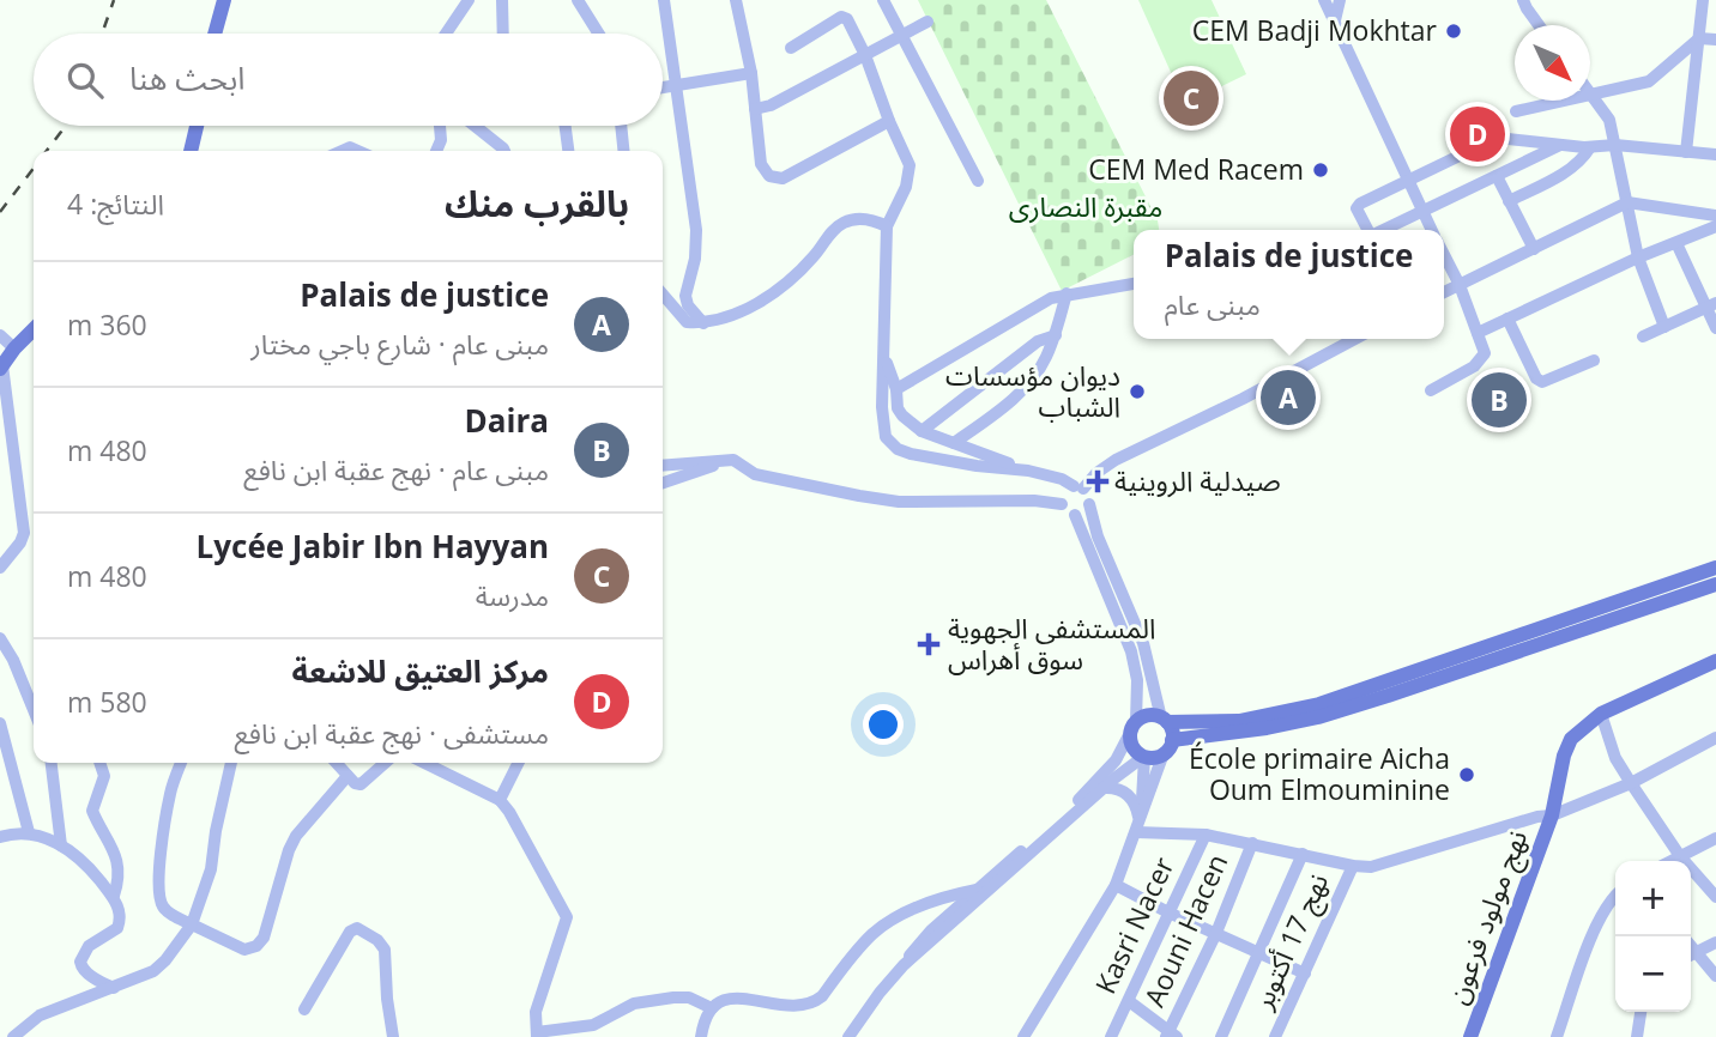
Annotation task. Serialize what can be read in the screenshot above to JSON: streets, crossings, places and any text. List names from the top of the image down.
{
  "streets": {
    "main road": ["نهج مولود فرعون"],
    "street": ["Kasri Nacer", "Aouni Hacen", "نهج 17 أكتوبر"]
  },
  "parks": ["مقبرة النصارى"],
  "places": {
    "other": [
      "CEM Badji Mokhtar",
      "CEM Med Racem",
      "ديوان مؤسسات الشباب",
      "École primaire Aicha Oum Elmouminine"
    ],
    "health": ["صيدلية الروينية", "المستشفى الجهوية سوق أهراس"]
  },
  "north": "bottom right",
  "page": {
    "search": "ابحث هنا",
    "pins": [
      "C",
      "D",
      "A",
      "B"
    ],
    "heading": ["بالقرب منك", "النتائج: 4"],
    "popup": ["Palais de justice", "مبنى عام"],
    "list": [
      {
        "mark": "A",
        "name": "Palais de justice",
        "note": "مبنى عام · شارع باجي مختار",
        "value": "360 m"
      },
      {
        "mark": "B",
        "name": "Daira",
        "note": "مبنى عام · نهج عقبة ابن نافع",
        "value": "480 m"
      },
      {
        "mark": "C",
        "name": "Lycée Jabir Ibn Hayyan",
        "note": "مدرسة",
        "value": "480 m"
      },
      {
        "mark": "D",
        "name": "مركز العتيق للاشعة",
        "note": "مستشفى · نهج عقبة ابن نافع",
        "value": "580 m"
      }
    ],
    "map_buttons": ["+", "−"]
  }
}
